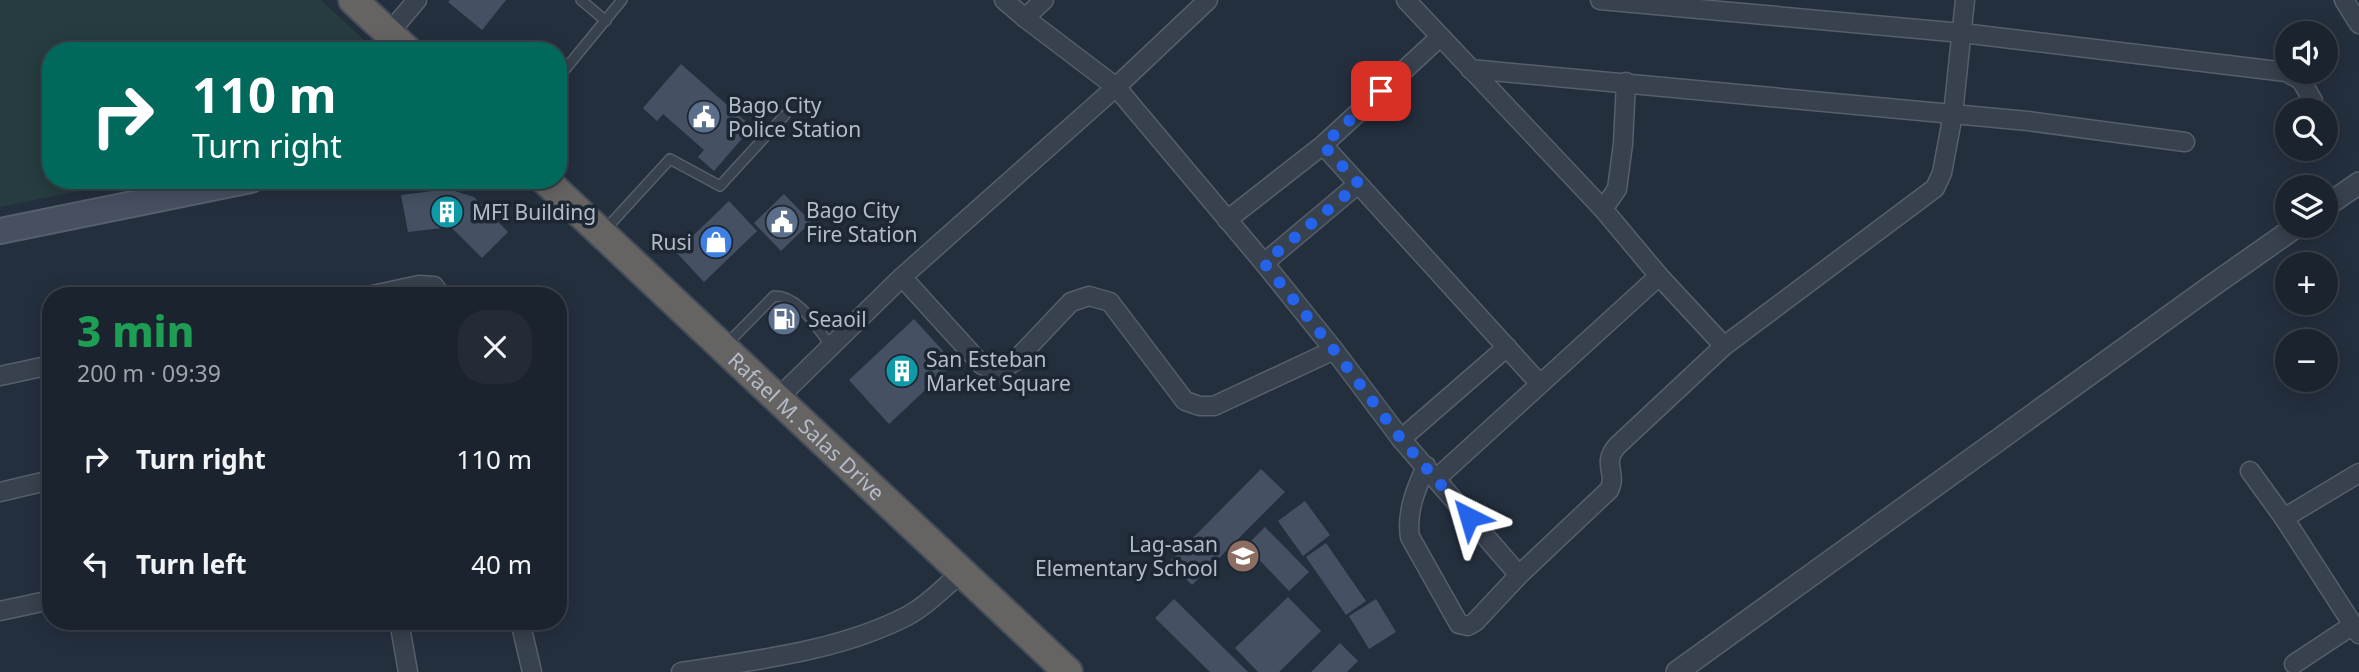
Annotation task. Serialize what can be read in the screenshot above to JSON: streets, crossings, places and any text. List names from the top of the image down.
{
  "streets": {
    "highway": ["Rafael M. Salas Drive"]
  },
  "places": {
    "public building": ["Bago City Police Station", "Bago City Fire Station"],
    "building": ["MFI Building", "San Esteban Market Square"],
    "shop": ["Rusi"],
    "fuel station": ["Seaoil"],
    "school or university": ["Lag-asan Elementary School"]
  },
  "page": {
    "map_buttons": ["+", "−"],
    "turn": ["110 m", "Turn right"],
    "heading": ["3 min", "200 m · 09:39"],
    "list": [
      {
        "name": "Turn right",
        "value": "110 m"
      },
      {
        "name": "Turn left",
        "value": "40 m"
      }
    ]
  }
}
